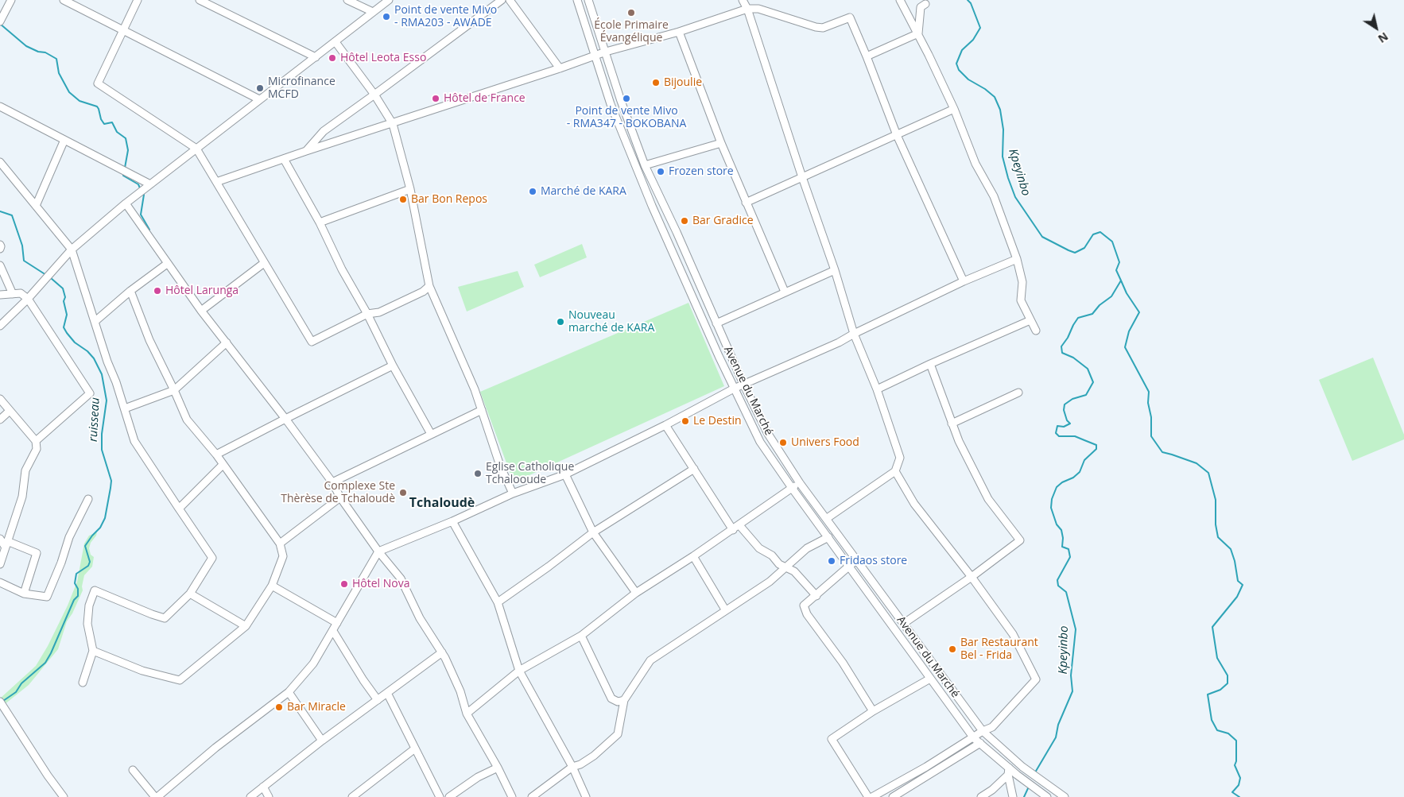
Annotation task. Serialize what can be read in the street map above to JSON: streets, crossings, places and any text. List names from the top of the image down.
{
  "streets": {
    "street": ["Avenue du Marché"]
  },
  "districts": ["Tchaloudè"],
  "water": ["Kpeyinbo", "ruisseau"],
  "places": [
    "École Primaire Évangélique",
    "Point de vente Mivo - RMA203 - AWADE",
    "Hôtel Leota Esso",
    "Bijoulie",
    "Microfinance MCFD",
    "Hôtel de France",
    "Point de vente Mivo - RMA347 - BOKOBANA",
    "Frozen store",
    "Marché de KARA",
    "Bar Bon Repos",
    "Bar Gradice",
    "Hôtel Larunga",
    "Nouveau marché de KARA",
    "Le Destin",
    "Univers Food",
    "Eglise Catholique Tchalooude",
    "Complexe Ste Thèrèse de Tchaloudè",
    "Fridaos store",
    "Hôtel Nova",
    "Bar Restaurant Bel - Frida",
    "Bar Miracle"
  ],
  "north": "bottom right"
}
